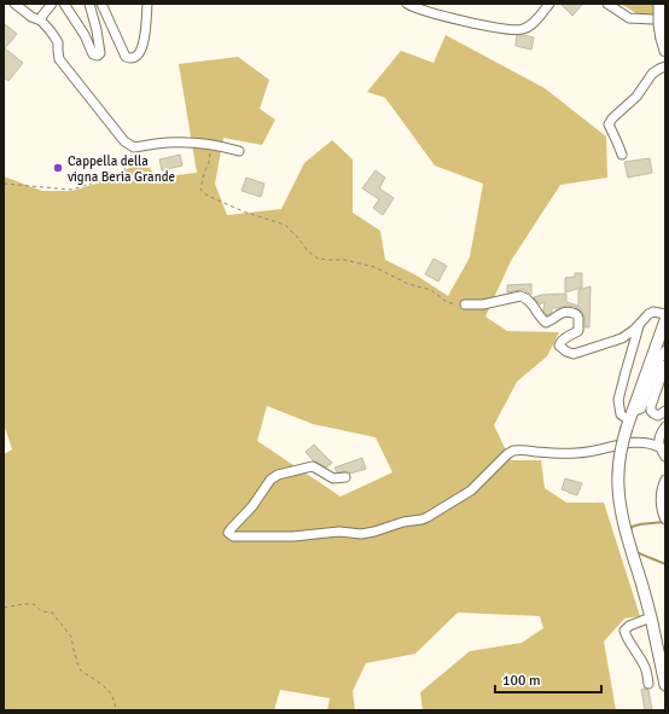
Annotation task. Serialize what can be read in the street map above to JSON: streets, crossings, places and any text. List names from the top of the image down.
{
  "places": ["Cappella della vigna Beria Grande"],
  "scale_bar": "100 m"
}
